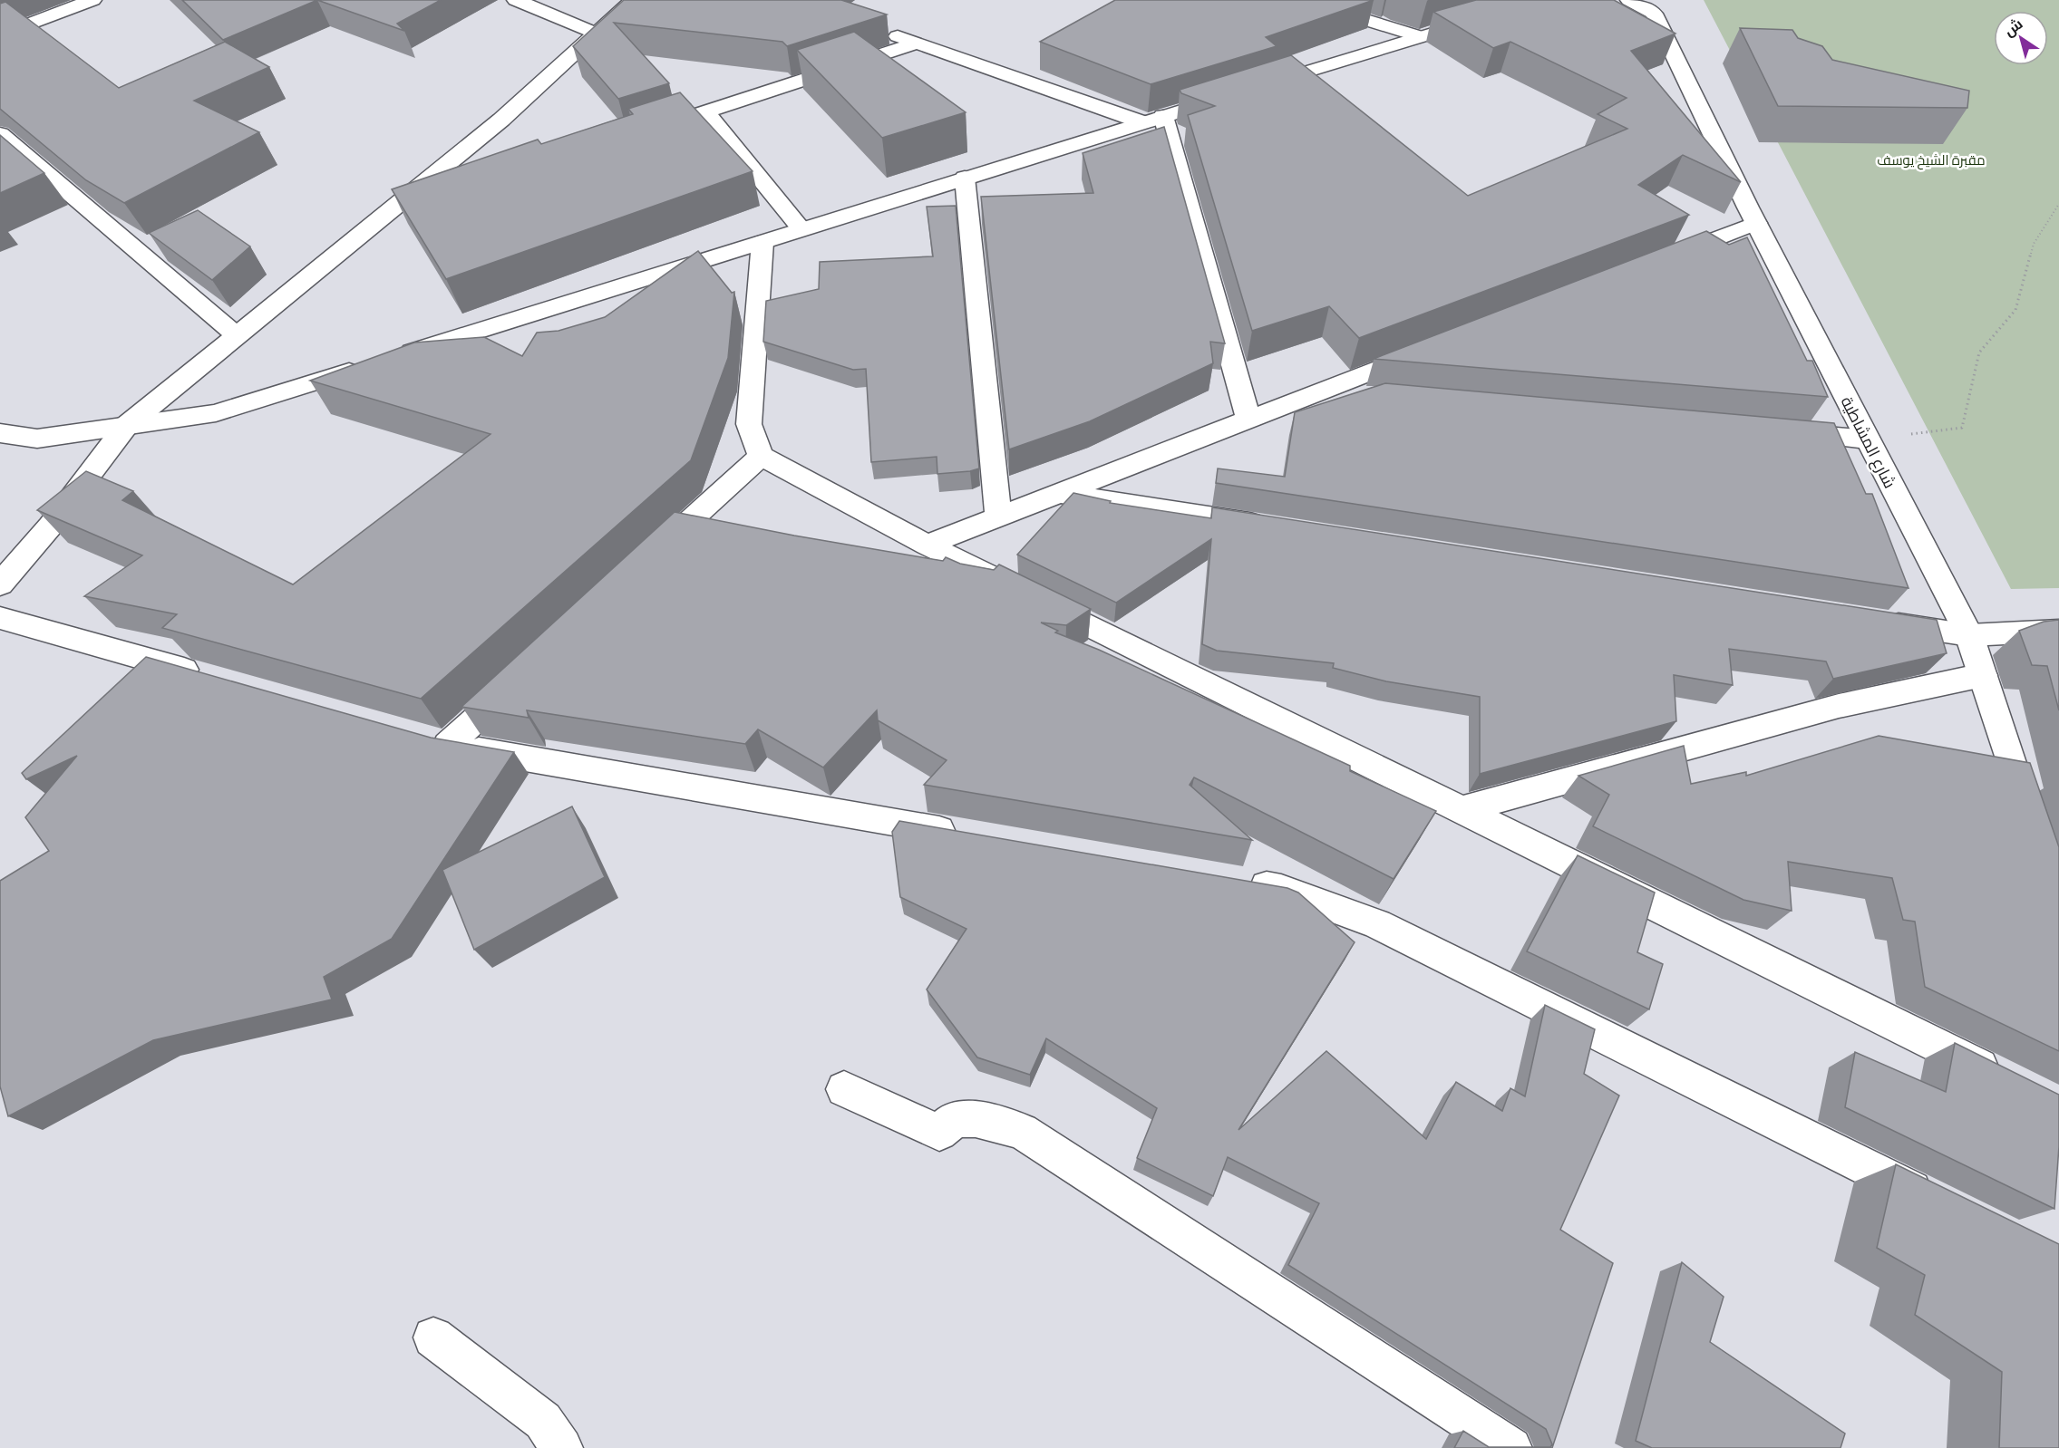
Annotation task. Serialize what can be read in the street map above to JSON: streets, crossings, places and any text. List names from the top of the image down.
{
  "streets": {
    "street": ["شارع المشاطية"]
  },
  "parks": ["مقبرة الشيخ يوسف"],
  "north": "top left"
}
